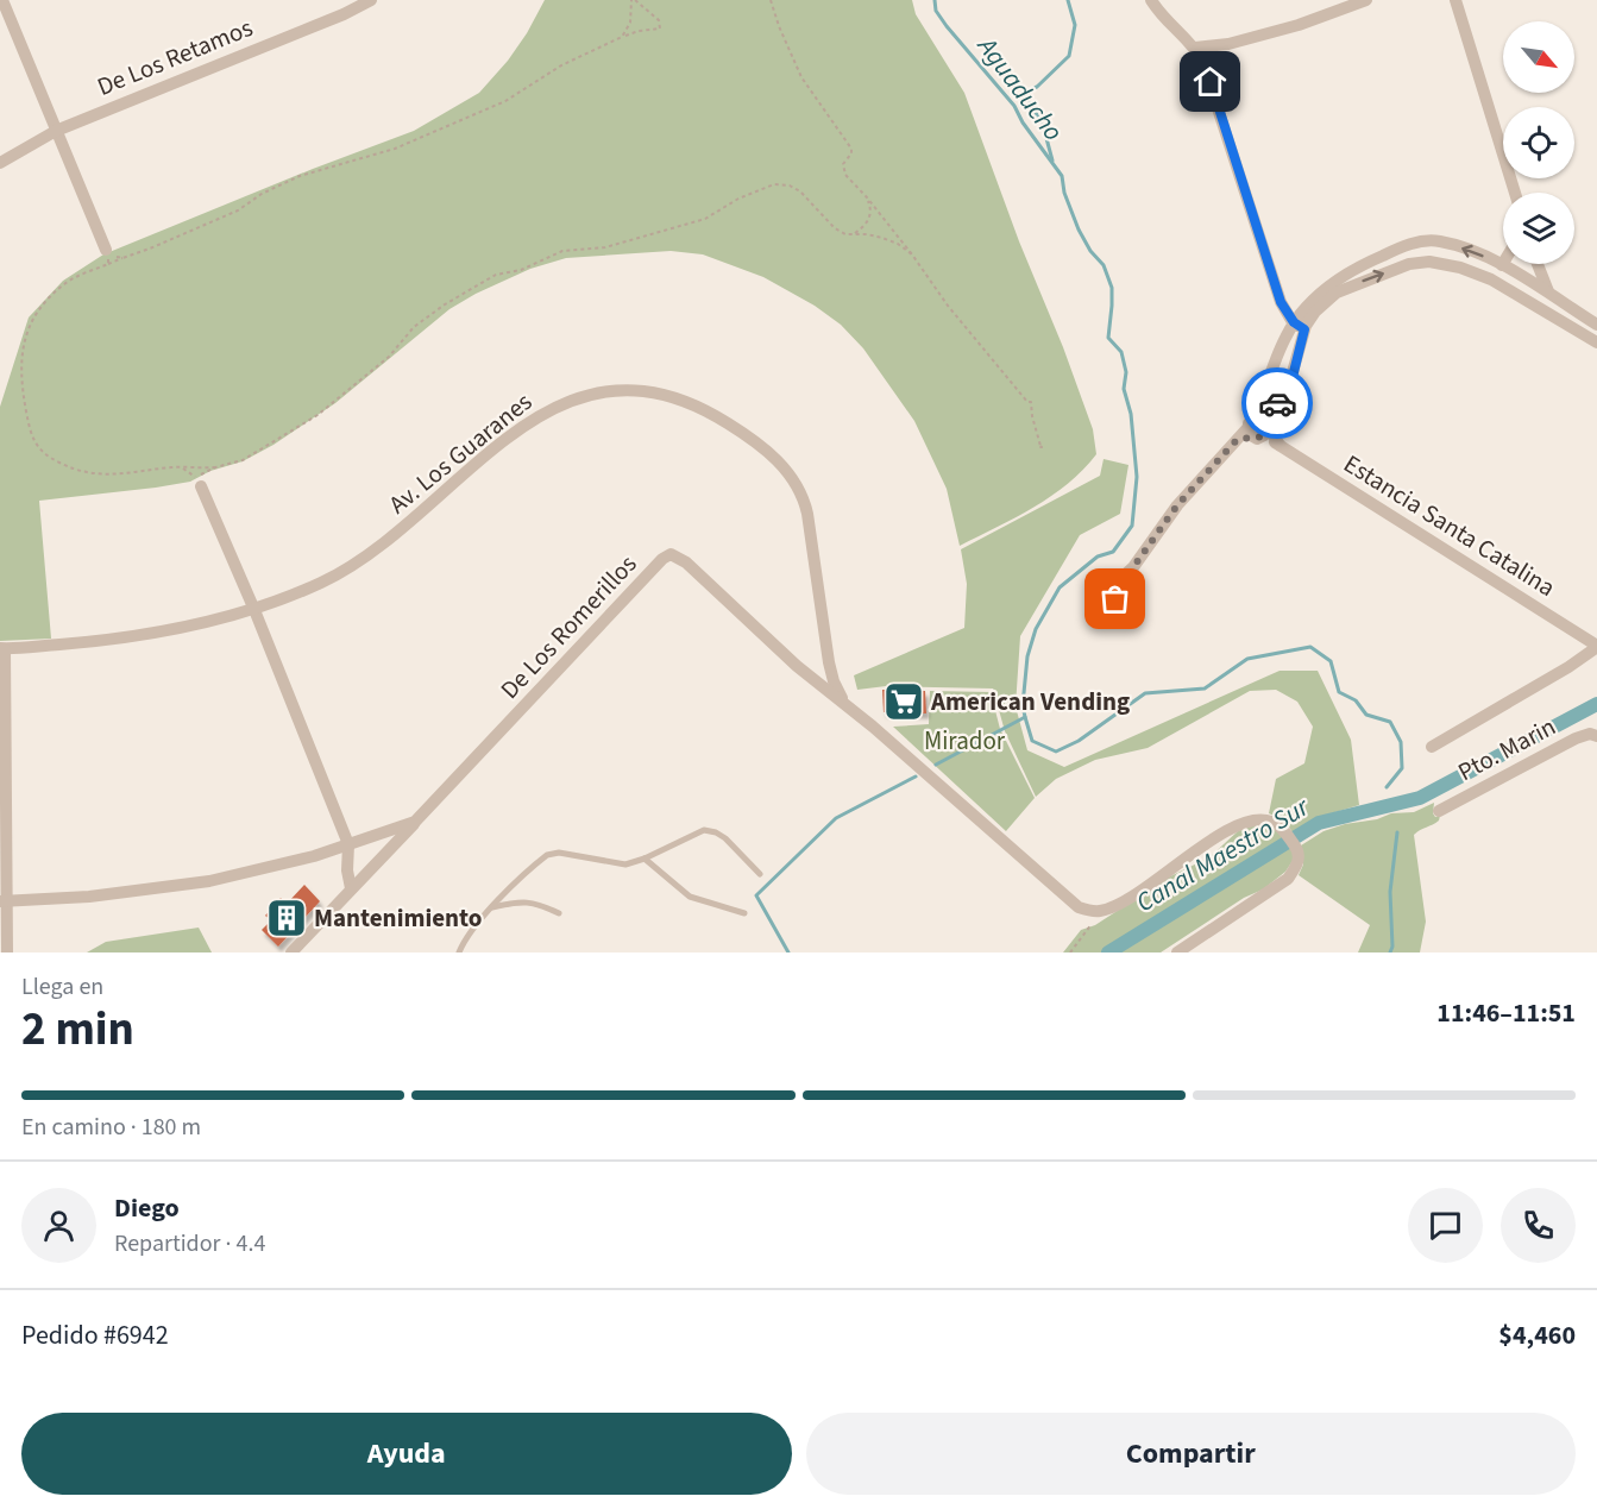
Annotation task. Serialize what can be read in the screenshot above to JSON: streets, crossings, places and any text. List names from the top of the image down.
{
  "streets": {
    "street": [
      "De Los Retamos",
      "Av. Los Guaranes",
      "Estancia Santa Catalina",
      "De Los Romerillos",
      "Pto. Marin"
    ]
  },
  "crossings": [
    ["Av. Los Guaranes", "De Los Romerillos"]
  ],
  "water": ["Aguaducho", "Canal Maestro Sur"],
  "parks": ["Mirador"],
  "places": {
    "supermarket": ["American Vending"],
    "building": ["Mantenimiento"]
  },
  "north": "bottom right",
  "page": {
    "heading": ["2 min", "Llega en", "11:46–11:51"],
    "panel": [
      "Diego",
      "Repartidor · 4.4",
      "Pedido #6942",
      "$4,460"
    ],
    "bar": "En camino · 180 m",
    "buttons": ["Ayuda", "Compartir"]
  }
}
